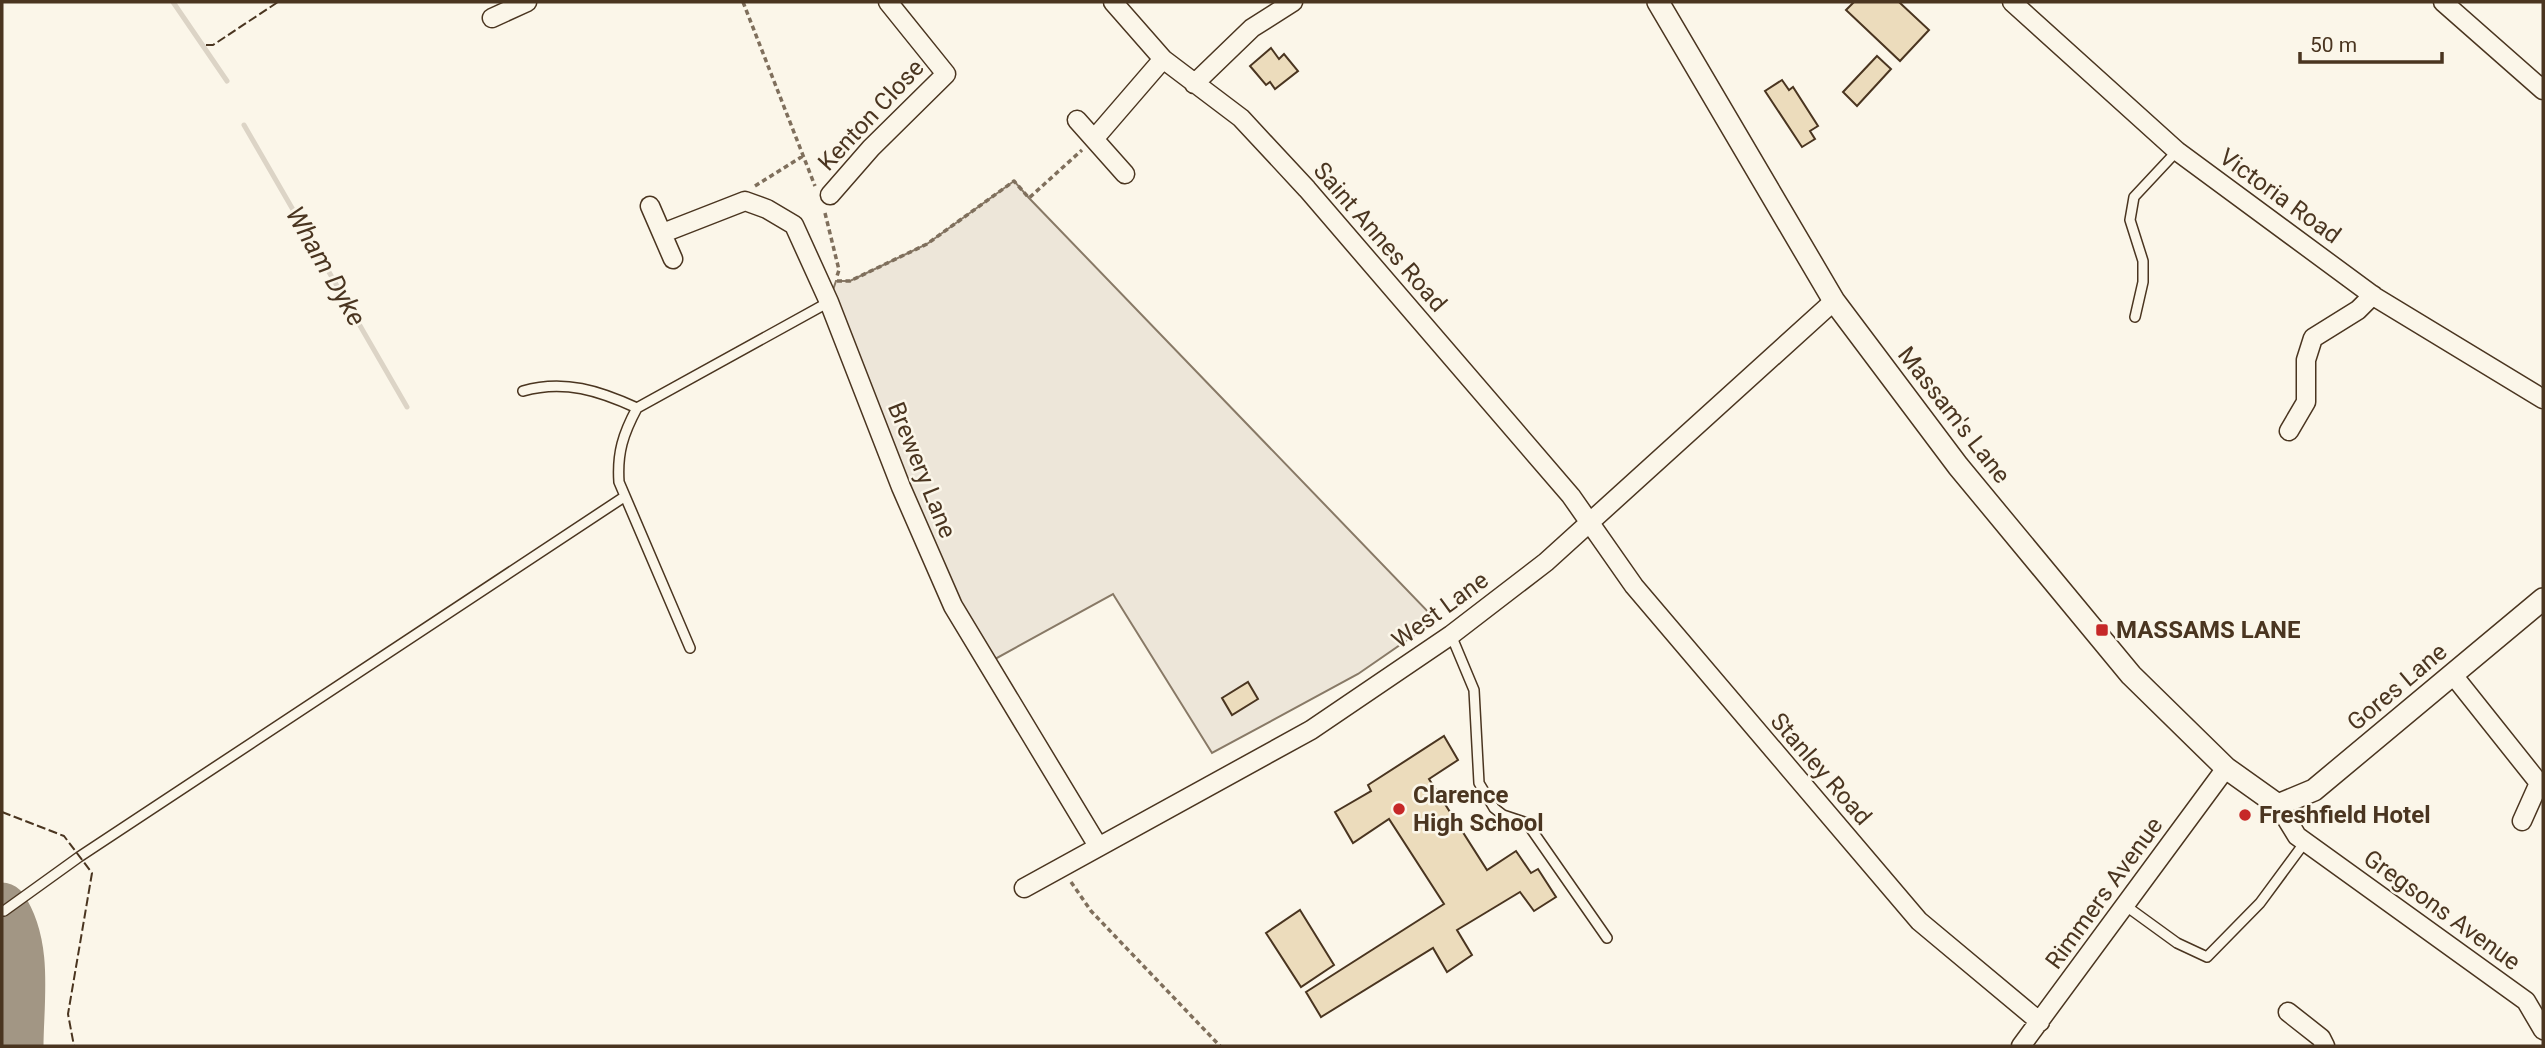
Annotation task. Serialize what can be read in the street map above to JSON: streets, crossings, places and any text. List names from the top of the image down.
{
  "streets": {
    "street": [
      "Kenton Close",
      "Victoria Road",
      "Saint Annes Road",
      "Massam's Lane",
      "Brewery Lane",
      "West Lane",
      "Gores Lane",
      "Stanley Road",
      "Rimmers Avenue",
      "Gregsons Avenue"
    ]
  },
  "crossings": [
    ["Saint Annes Road", "West Lane"],
    ["Saint Annes Road", "Stanley Road"],
    ["Massam's Lane", "West Lane"],
    ["Massam's Lane", "Gores Lane"],
    ["Massam's Lane", "Rimmers Avenue"],
    ["Massam's Lane", "Gregsons Avenue"],
    ["Brewery Lane", "West Lane"],
    ["West Lane", "Stanley Road"],
    ["Gores Lane", "Gregsons Avenue"],
    ["Stanley Road", "Rimmers Avenue"]
  ],
  "water": ["Wham Dyke"],
  "places": {
    "transit": ["MASSAMS LANE"],
    "other": ["Clarence High School", "Freshfield Hotel"]
  },
  "scale_bar": "50 m"
}
